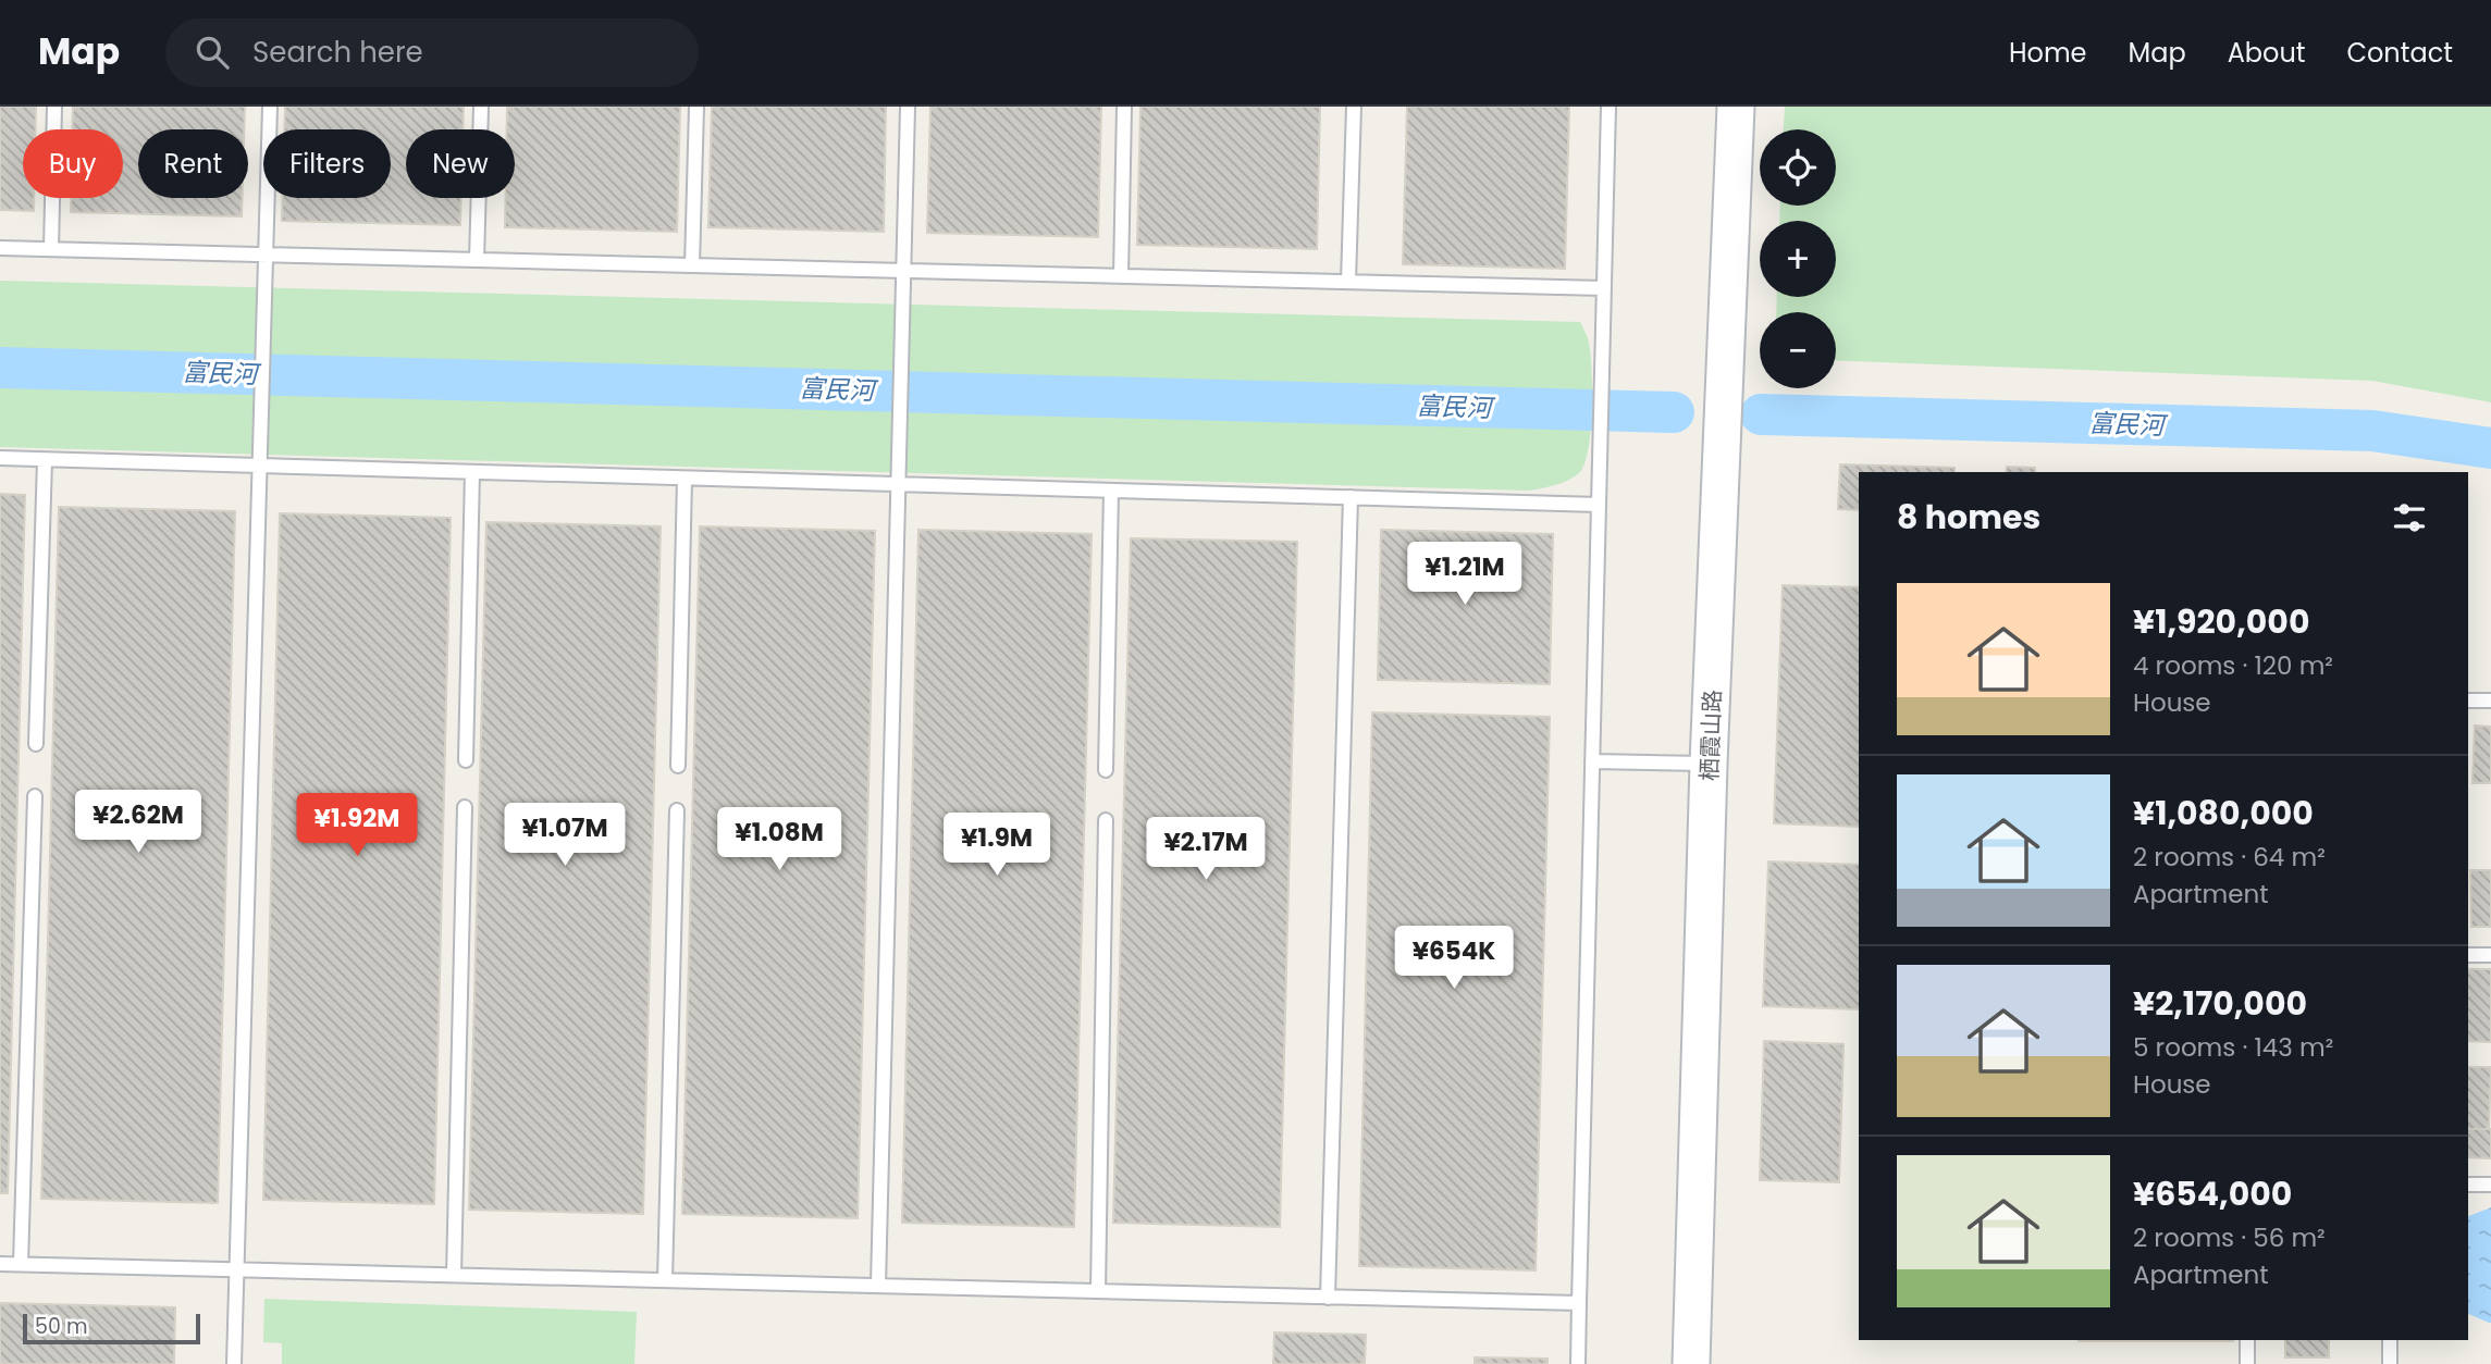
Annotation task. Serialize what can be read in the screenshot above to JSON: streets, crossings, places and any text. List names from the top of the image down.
{
  "streets": {
    "street": ["栖霞山路"]
  },
  "water": ["富民河"],
  "scale_bar": "50 m",
  "page": {
    "header": "Map",
    "search": "Search here",
    "nav": [
      "Home",
      "Map",
      "About",
      "Contact"
    ],
    "map_buttons": ["+", "−"],
    "chip": [
      "Buy",
      "Rent",
      "Filters",
      "New"
    ],
    "heading": "8 homes",
    "price": [
      "¥1.21M",
      "¥2.62M",
      "¥1.92M",
      "¥1.07M",
      "¥1.08M",
      "¥1.9M",
      "¥2.17M",
      "¥654K"
    ],
    "list": [
      {
        "name": "¥1,920,000",
        "note": "4 rooms · 120 m² · House"
      },
      {
        "name": "¥1,080,000",
        "note": "2 rooms · 64 m² · Apartment"
      },
      {
        "name": "¥2,170,000",
        "note": "5 rooms · 143 m² · House"
      },
      {
        "name": "¥654,000",
        "note": "2 rooms · 56 m² · Apartment"
      }
    ],
    "scale": "50 m"
  }
}
